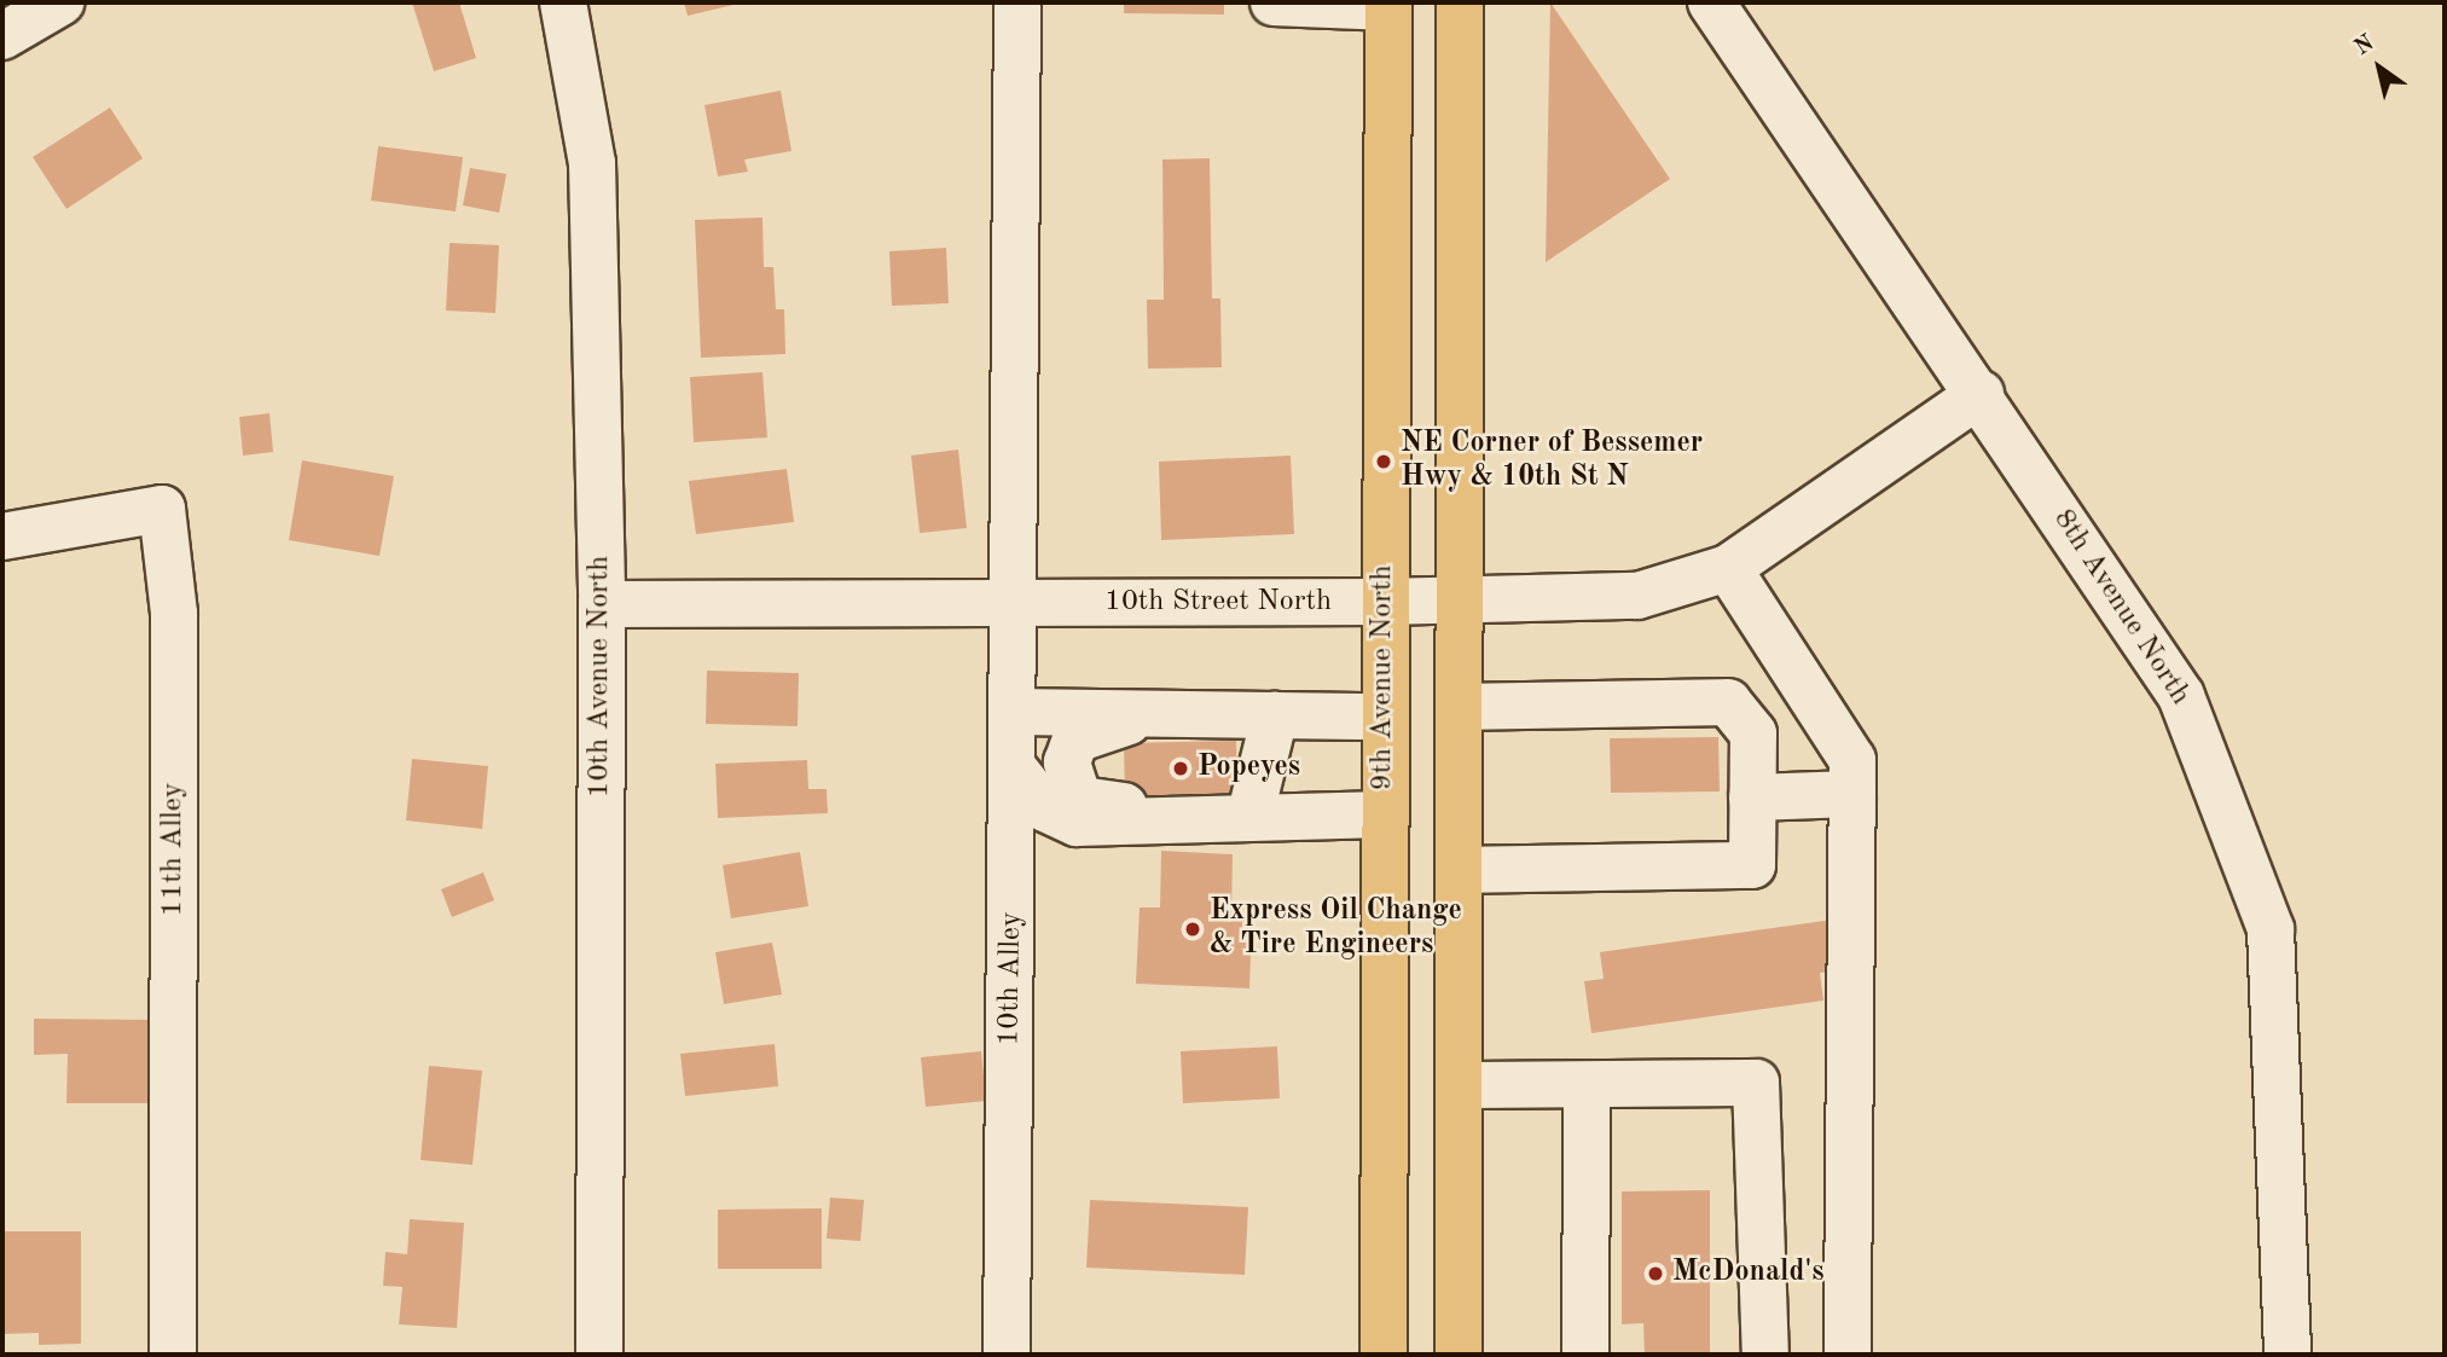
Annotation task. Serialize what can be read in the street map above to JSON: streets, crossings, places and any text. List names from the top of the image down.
{
  "streets": {
    "main road": ["9th Avenue North"],
    "street": [
      "10th Street North",
      "8th Avenue North",
      "10th Avenue North",
      "11th Alley",
      "10th Alley"
    ]
  },
  "crossings": [
    ["10th Street North", "8th Avenue North"],
    ["10th Street North", "10th Avenue North"],
    ["10th Street North", "9th Avenue North"],
    ["10th Street North", "10th Alley"]
  ],
  "places": [
    "NE Corner of Bessemer Hwy & 10th St N",
    "Popeyes",
    "Express Oil Change & Tire Engineers",
    "McDonald's"
  ],
  "north": "top left"
}
